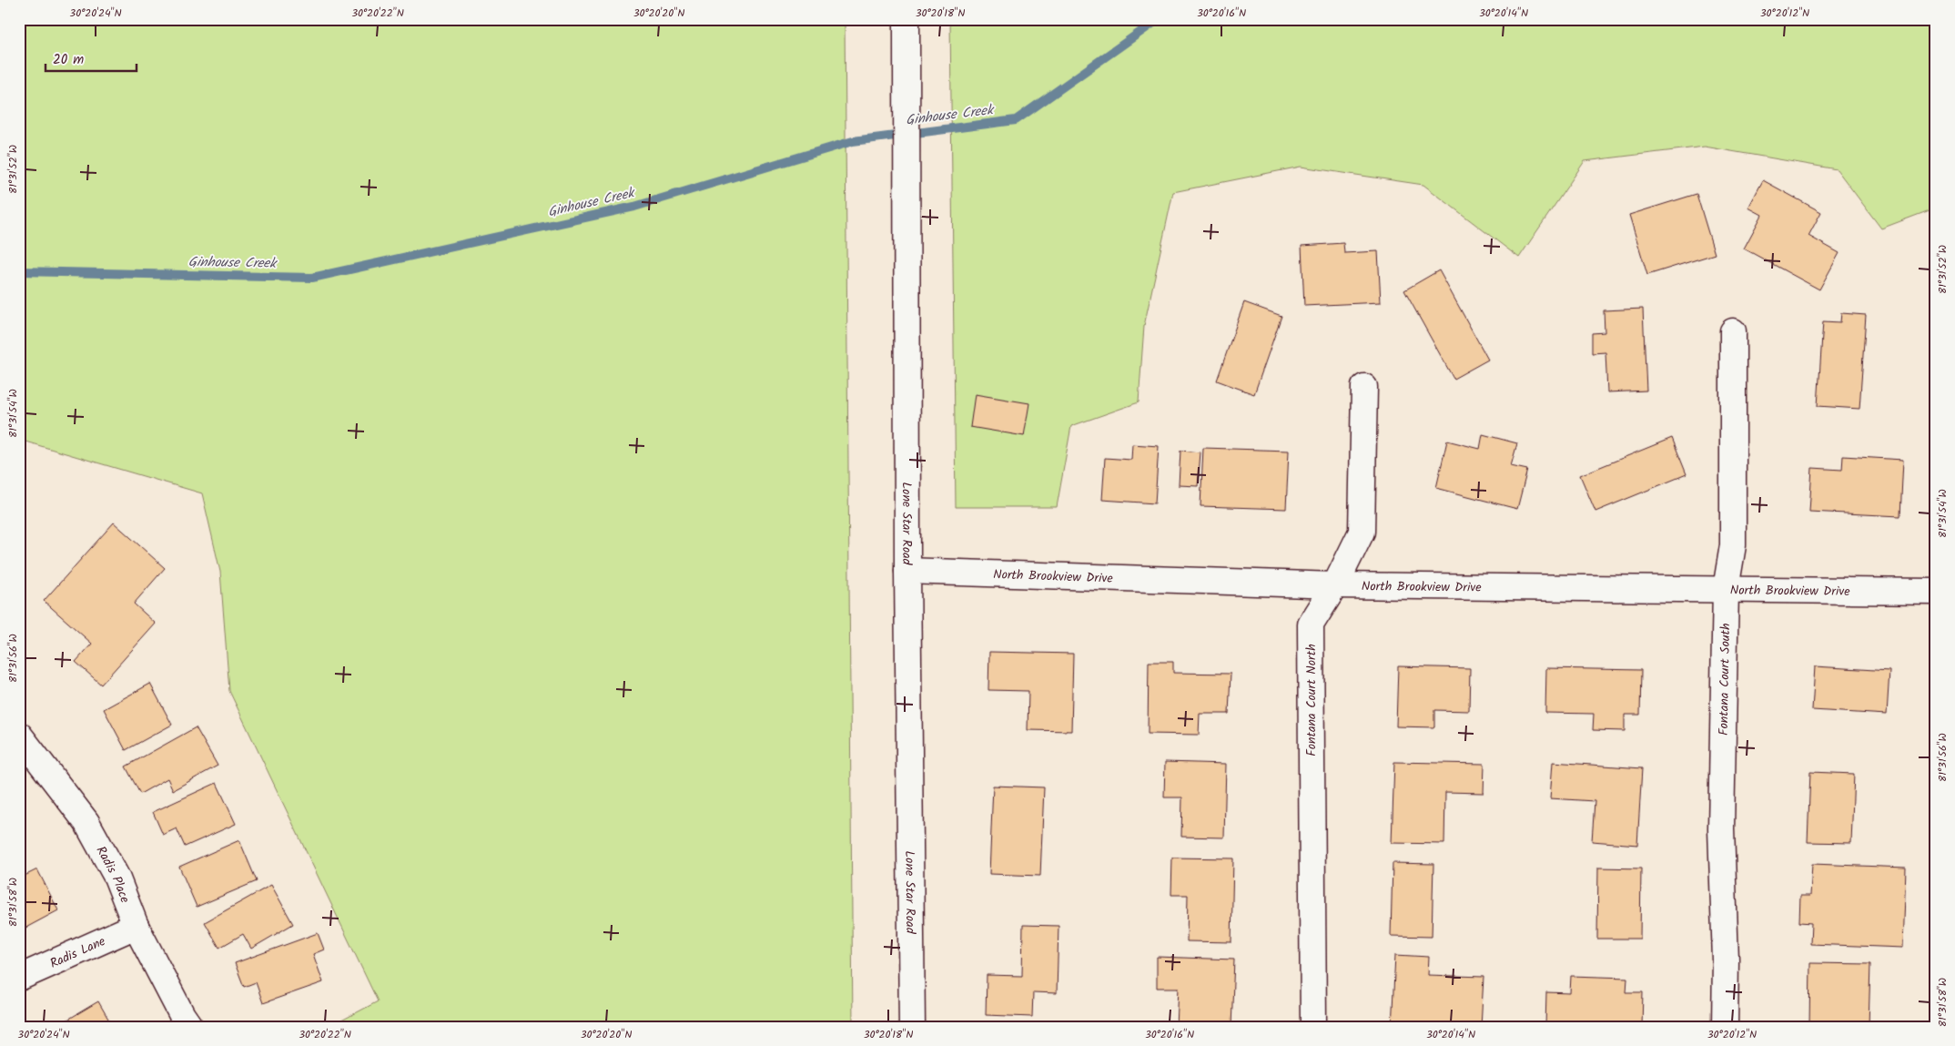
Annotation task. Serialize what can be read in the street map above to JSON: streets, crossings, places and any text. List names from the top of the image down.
{
  "streets": {
    "street": [
      "Lone Star Road",
      "North Brookview Drive",
      "Fontana Court South",
      "Fontana Court North",
      "Radis Place",
      "Radis Lane"
    ]
  },
  "crossings": [
    ["Lone Star Road", "North Brookview Drive"],
    ["North Brookview Drive", "Fontana Court South"],
    ["North Brookview Drive", "Fontana Court North"],
    ["Radis Place", "Radis Lane"]
  ],
  "water": ["Ginhouse Creek"],
  "scale_bar": "20 m",
  "coordinates": [
    "30°20'24\"N",
    "30°20'22\"N",
    "30°20'20\"N",
    "30°20'18\"N",
    "30°20'16\"N",
    "30°20'14\"N",
    "30°20'12\"N",
    "81°31'52\"W",
    "81°31'54\"W",
    "81°31'56\"W",
    "81°31'58\"W"
  ]
}
